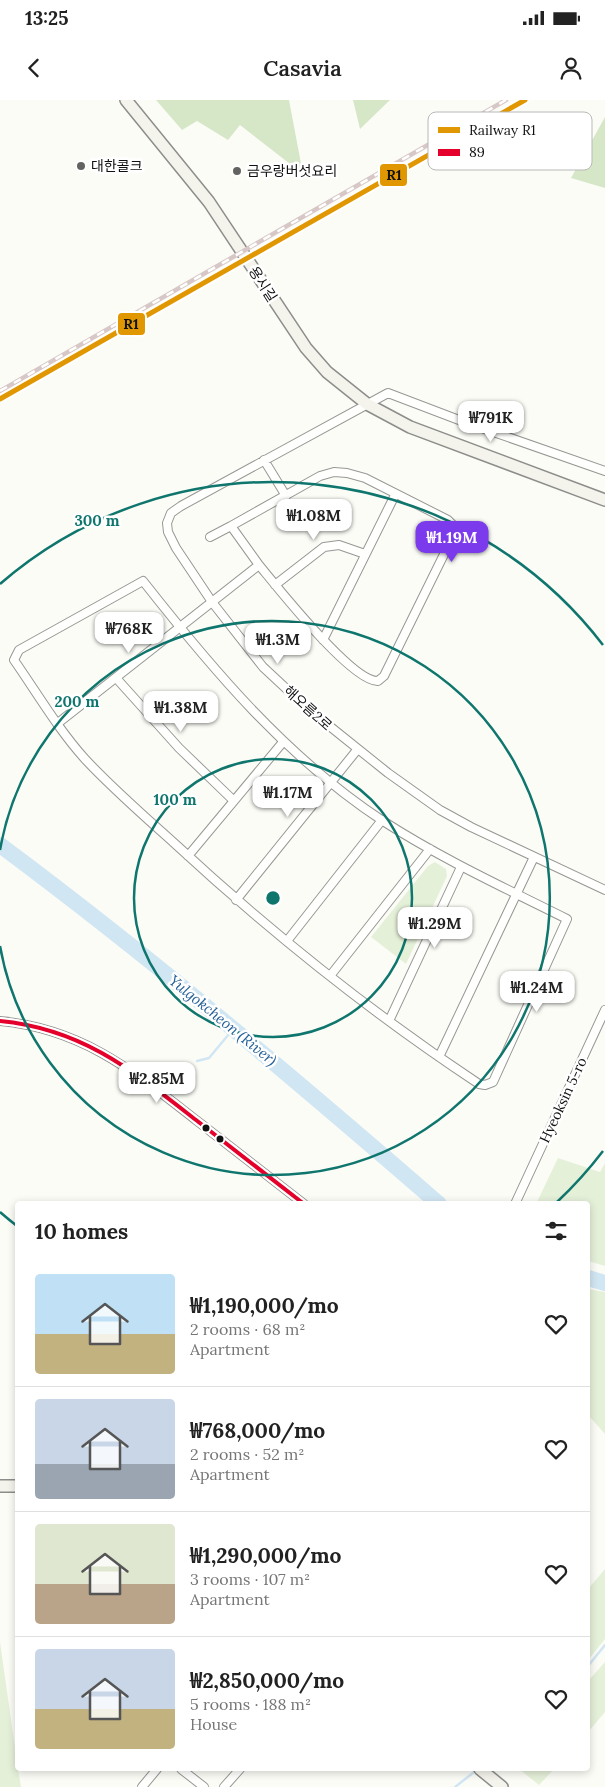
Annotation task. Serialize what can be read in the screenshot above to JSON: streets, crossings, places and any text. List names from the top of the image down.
{
  "streets": {
    "street": ["용시길", "해오름2로", "Hyeoksin 5-ro"]
  },
  "crossings": [
    ["용시길", "해오름2로"]
  ],
  "water": ["Yulgokcheon (River)"],
  "places": ["대한콜크", "금우랑버섯요리"],
  "lines": ["rail line R1", "transit line 89"],
  "legend": ["Railway R1", "89"],
  "page": {
    "status": "13:25",
    "header": "Casavia",
    "price": [
      "₩791K",
      "₩1.08M",
      "₩1.19M",
      "₩768K",
      "₩1.3M",
      "₩1.38M",
      "₩1.17M",
      "₩1.29M",
      "₩1.24M",
      "₩2.85M"
    ],
    "heading": "10 homes",
    "list": [
      {
        "name": "₩1,190,000/mo",
        "note": "2 rooms · 68 m² · Apartment"
      },
      {
        "name": "₩768,000/mo",
        "note": "2 rooms · 52 m² · Apartment"
      },
      {
        "name": "₩1,290,000/mo",
        "note": "3 rooms · 107 m² · Apartment"
      },
      {
        "name": "₩2,850,000/mo",
        "note": "5 rooms · 188 m² · House"
      }
    ]
  },
  "rings": ["300 m", "200 m", "100 m"]
}
